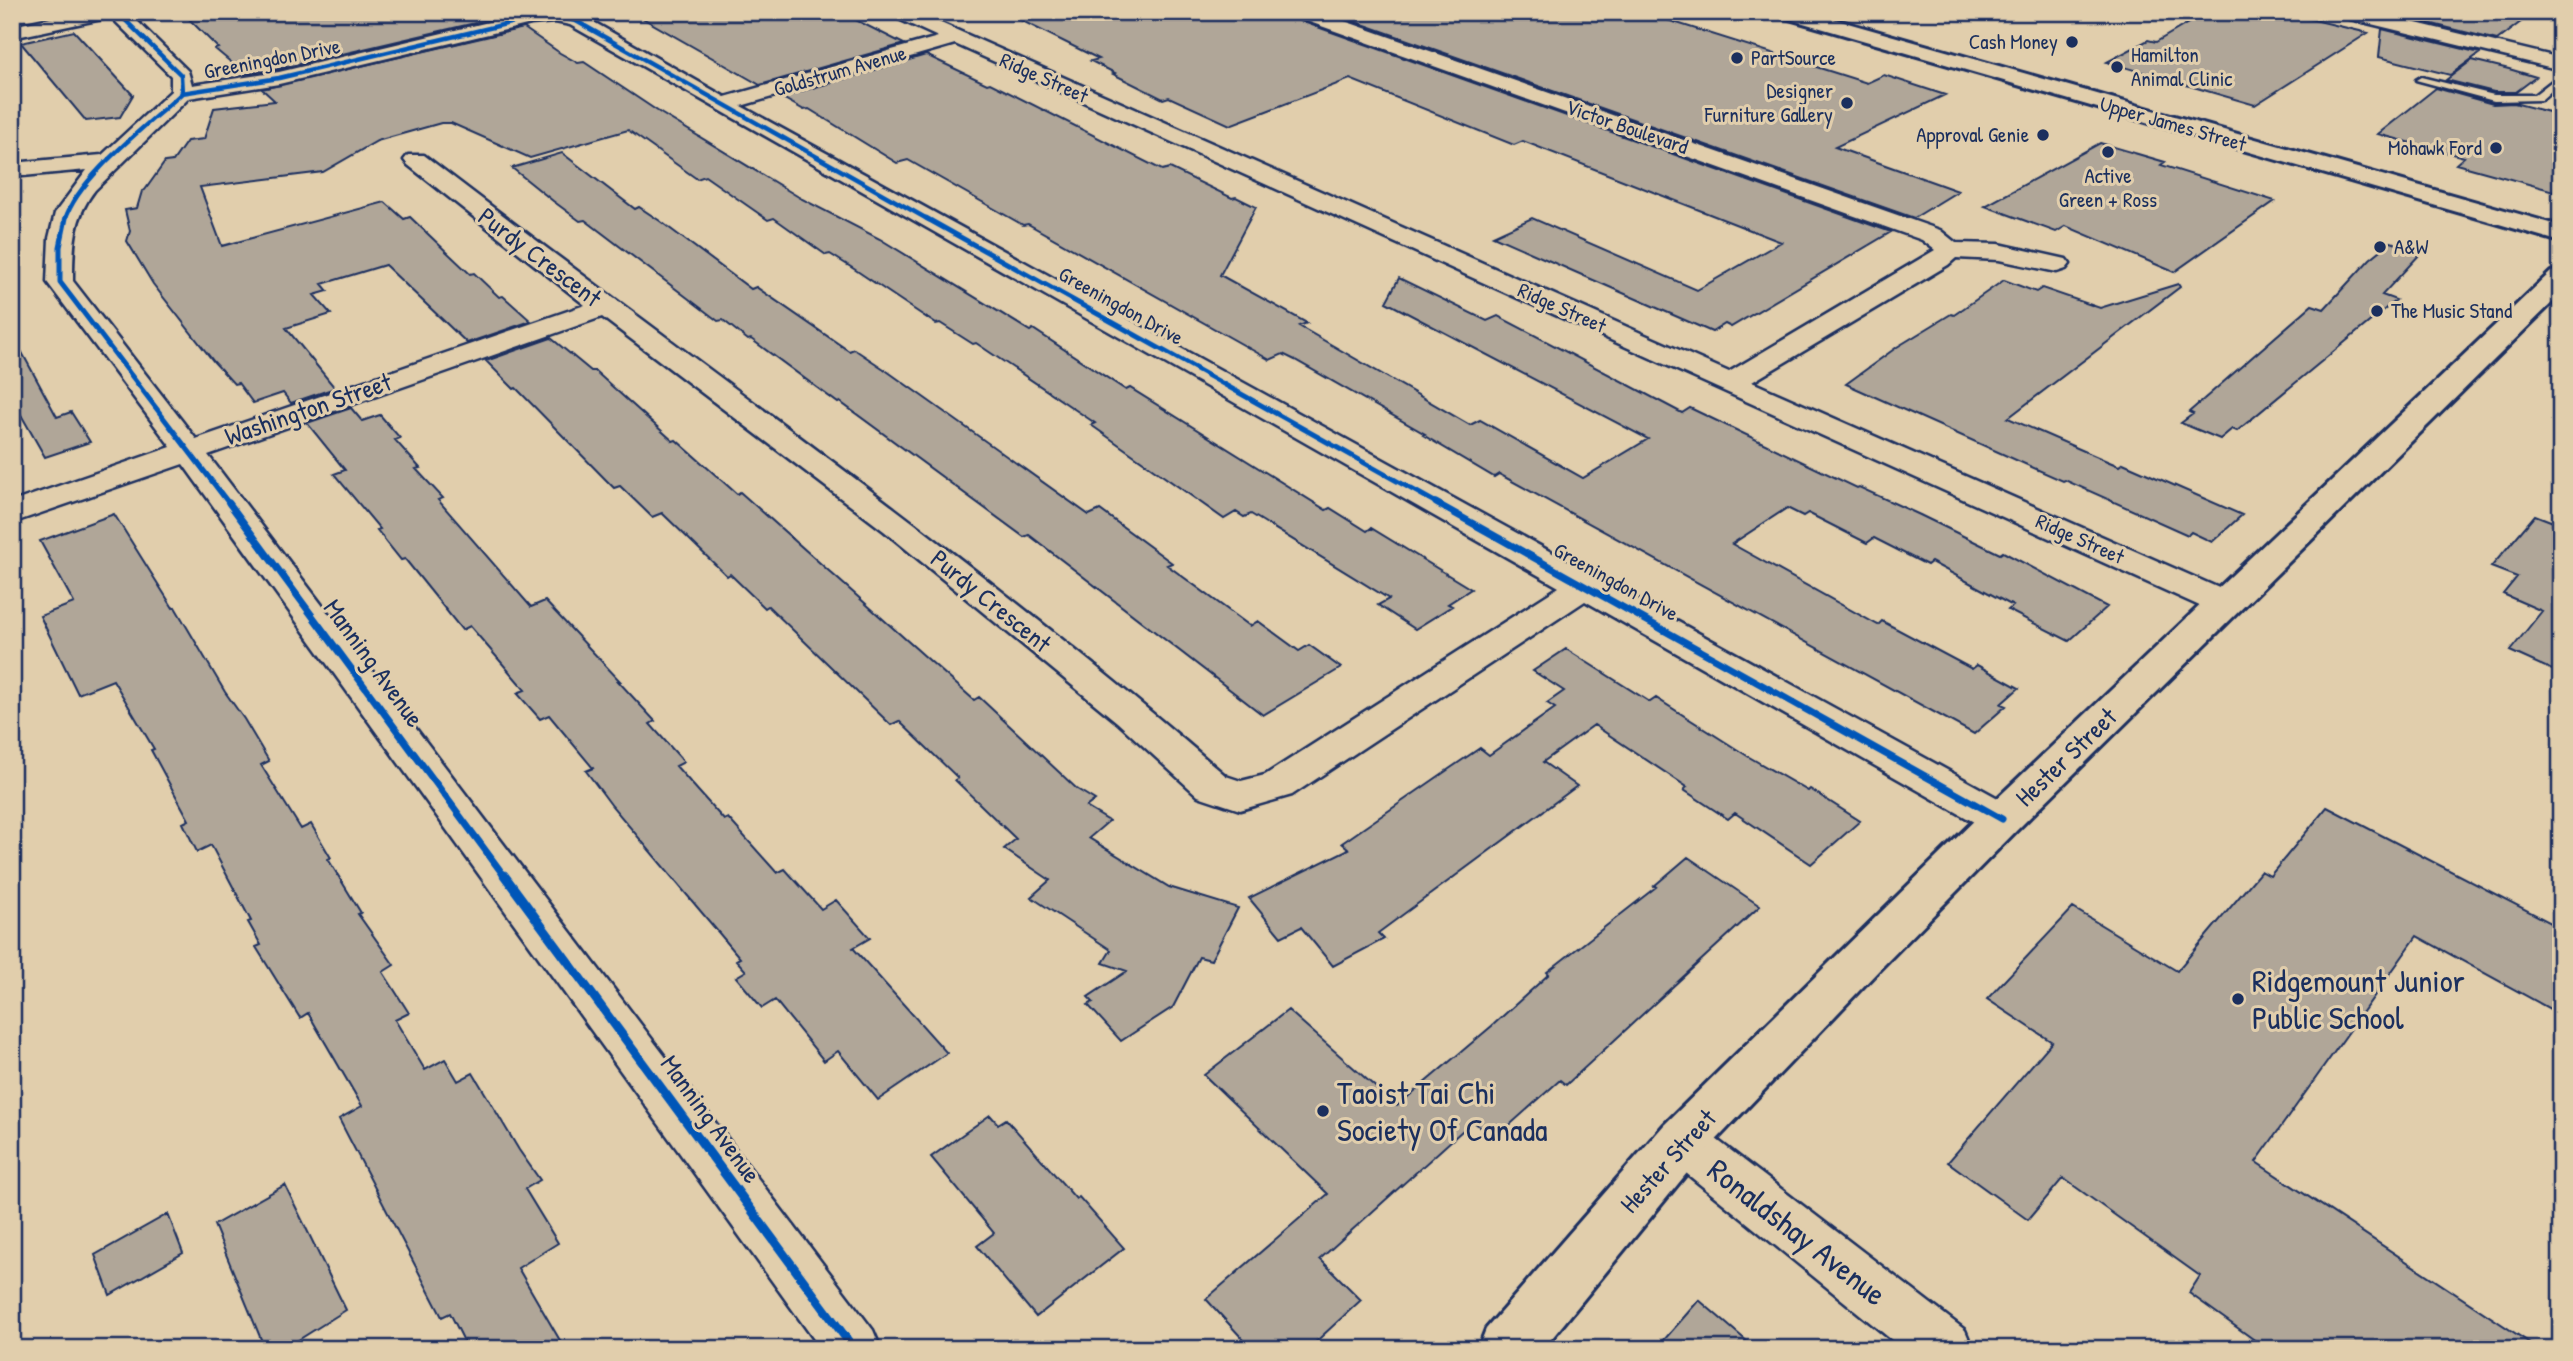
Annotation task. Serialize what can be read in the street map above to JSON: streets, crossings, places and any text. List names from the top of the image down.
{
  "streets": {
    "street": [
      "Greeningdon Drive",
      "Goldstrum Avenue",
      "Ridge Street",
      "Upper James Street",
      "Victor Boulevard",
      "Purdy Crescent",
      "Washington Street",
      "Manning Avenue",
      "Hester Street",
      "Ronaldshay Avenue"
    ]
  },
  "crossings": [
    ["Greeningdon Drive", "Goldstrum Avenue"],
    ["Greeningdon Drive", "Purdy Crescent"],
    ["Greeningdon Drive", "Manning Avenue"],
    ["Greeningdon Drive", "Hester Street"],
    ["Goldstrum Avenue", "Ridge Street"],
    ["Ridge Street", "Hester Street"],
    ["Purdy Crescent", "Washington Street"],
    ["Washington Street", "Manning Avenue"],
    ["Hester Street", "Ronaldshay Avenue"]
  ],
  "places": [
    "Cash Money",
    "PartSource",
    "Hamilton Animal Clinic",
    "Designer Furniture Gallery",
    "Approval Genie",
    "Mohawk Ford",
    "Active Green + Ross",
    "A&W",
    "The Music Stand",
    "Ridgemount Junior Public School",
    "Taoist Tai Chi Society Of Canada"
  ]
}
